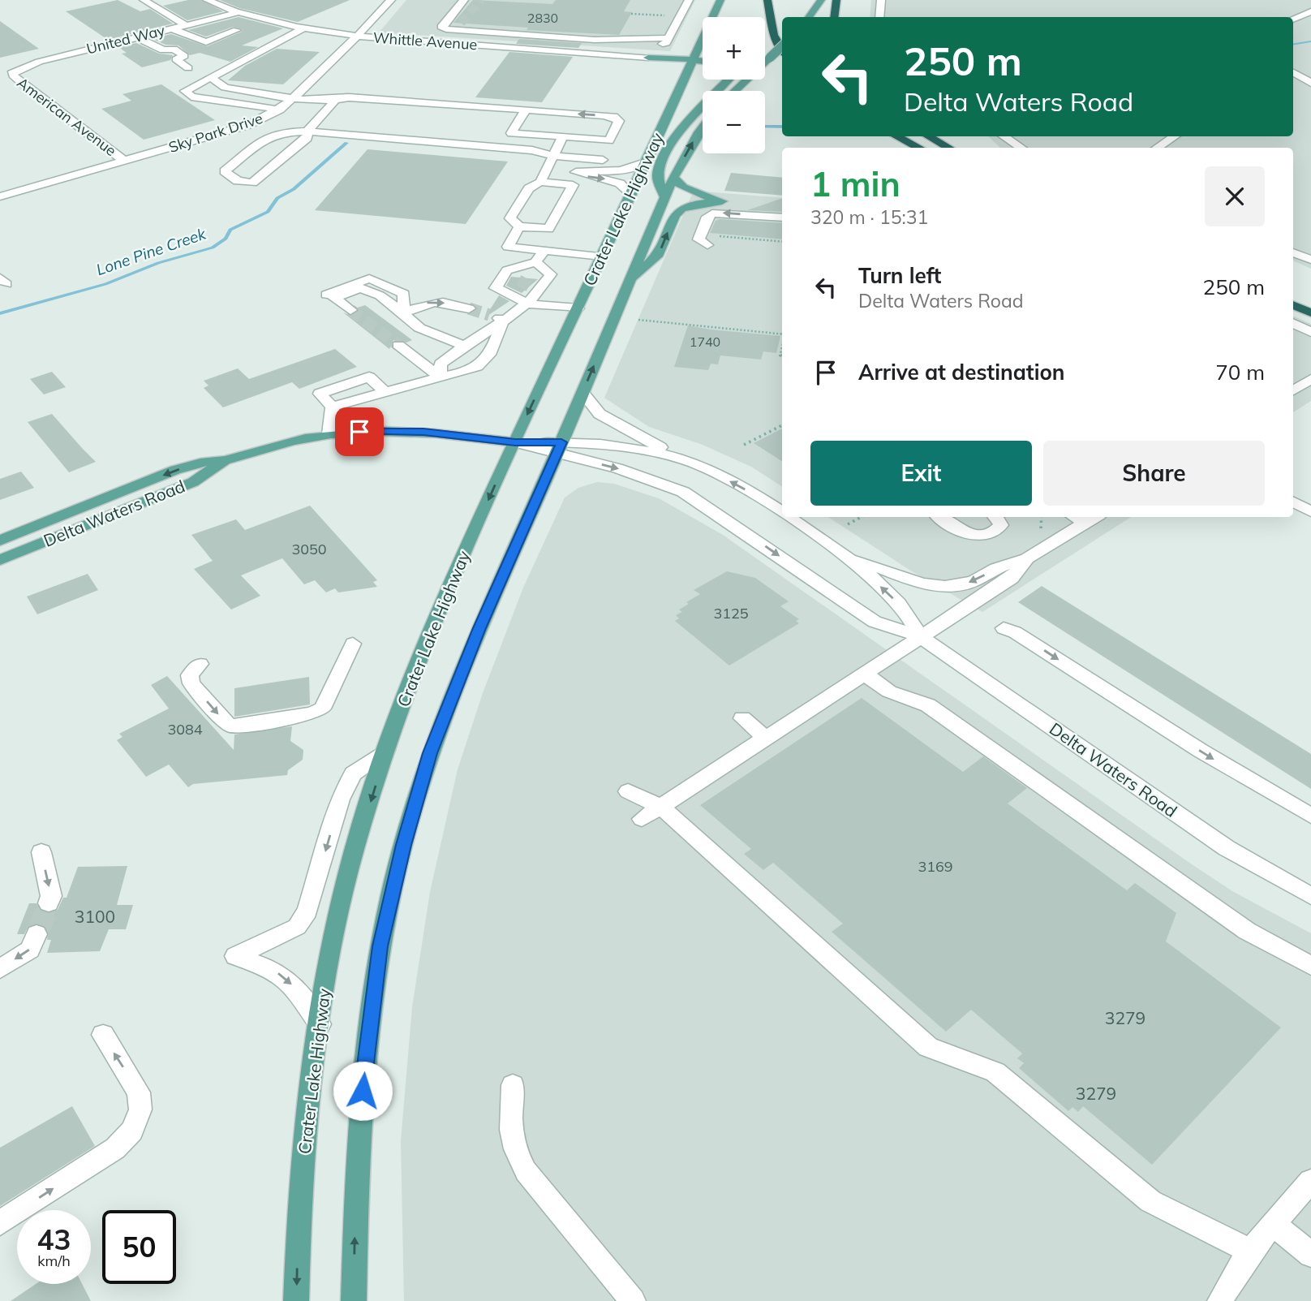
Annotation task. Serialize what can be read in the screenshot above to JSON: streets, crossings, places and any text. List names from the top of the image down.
{
  "streets": {
    "main road": ["Crater Lake Highway", "Delta Waters Road"],
    "street": [
      "United Way",
      "Whittle Avenue",
      "American Avenue",
      "Sky Park Drive"
    ]
  },
  "crossings": [
    ["United Way", "Whittle Avenue"],
    ["United Way", "American Avenue"],
    ["Whittle Avenue", "Sky Park Drive"],
    ["American Avenue", "Sky Park Drive"],
    ["Crater Lake Highway", "Delta Waters Road"]
  ],
  "water": ["Lone Pine Creek"],
  "house_numbers": [
    "2830",
    "1740",
    "3050",
    "3125",
    "3084",
    "3169",
    "3100",
    "3279",
    "3279"
  ],
  "page": {
    "map_buttons": ["+", "−"],
    "turn": ["250 m", "Delta Waters Road"],
    "heading": ["1 min", "320 m · 15:31"],
    "list": [
      {
        "name": "Turn left",
        "note": "Delta Waters Road",
        "value": "250 m"
      },
      {
        "name": "Arrive at destination",
        "value": "70 m"
      }
    ],
    "buttons": ["Exit", "Share"],
    "speed": "43 km/h",
    "limit": "50"
  }
}
